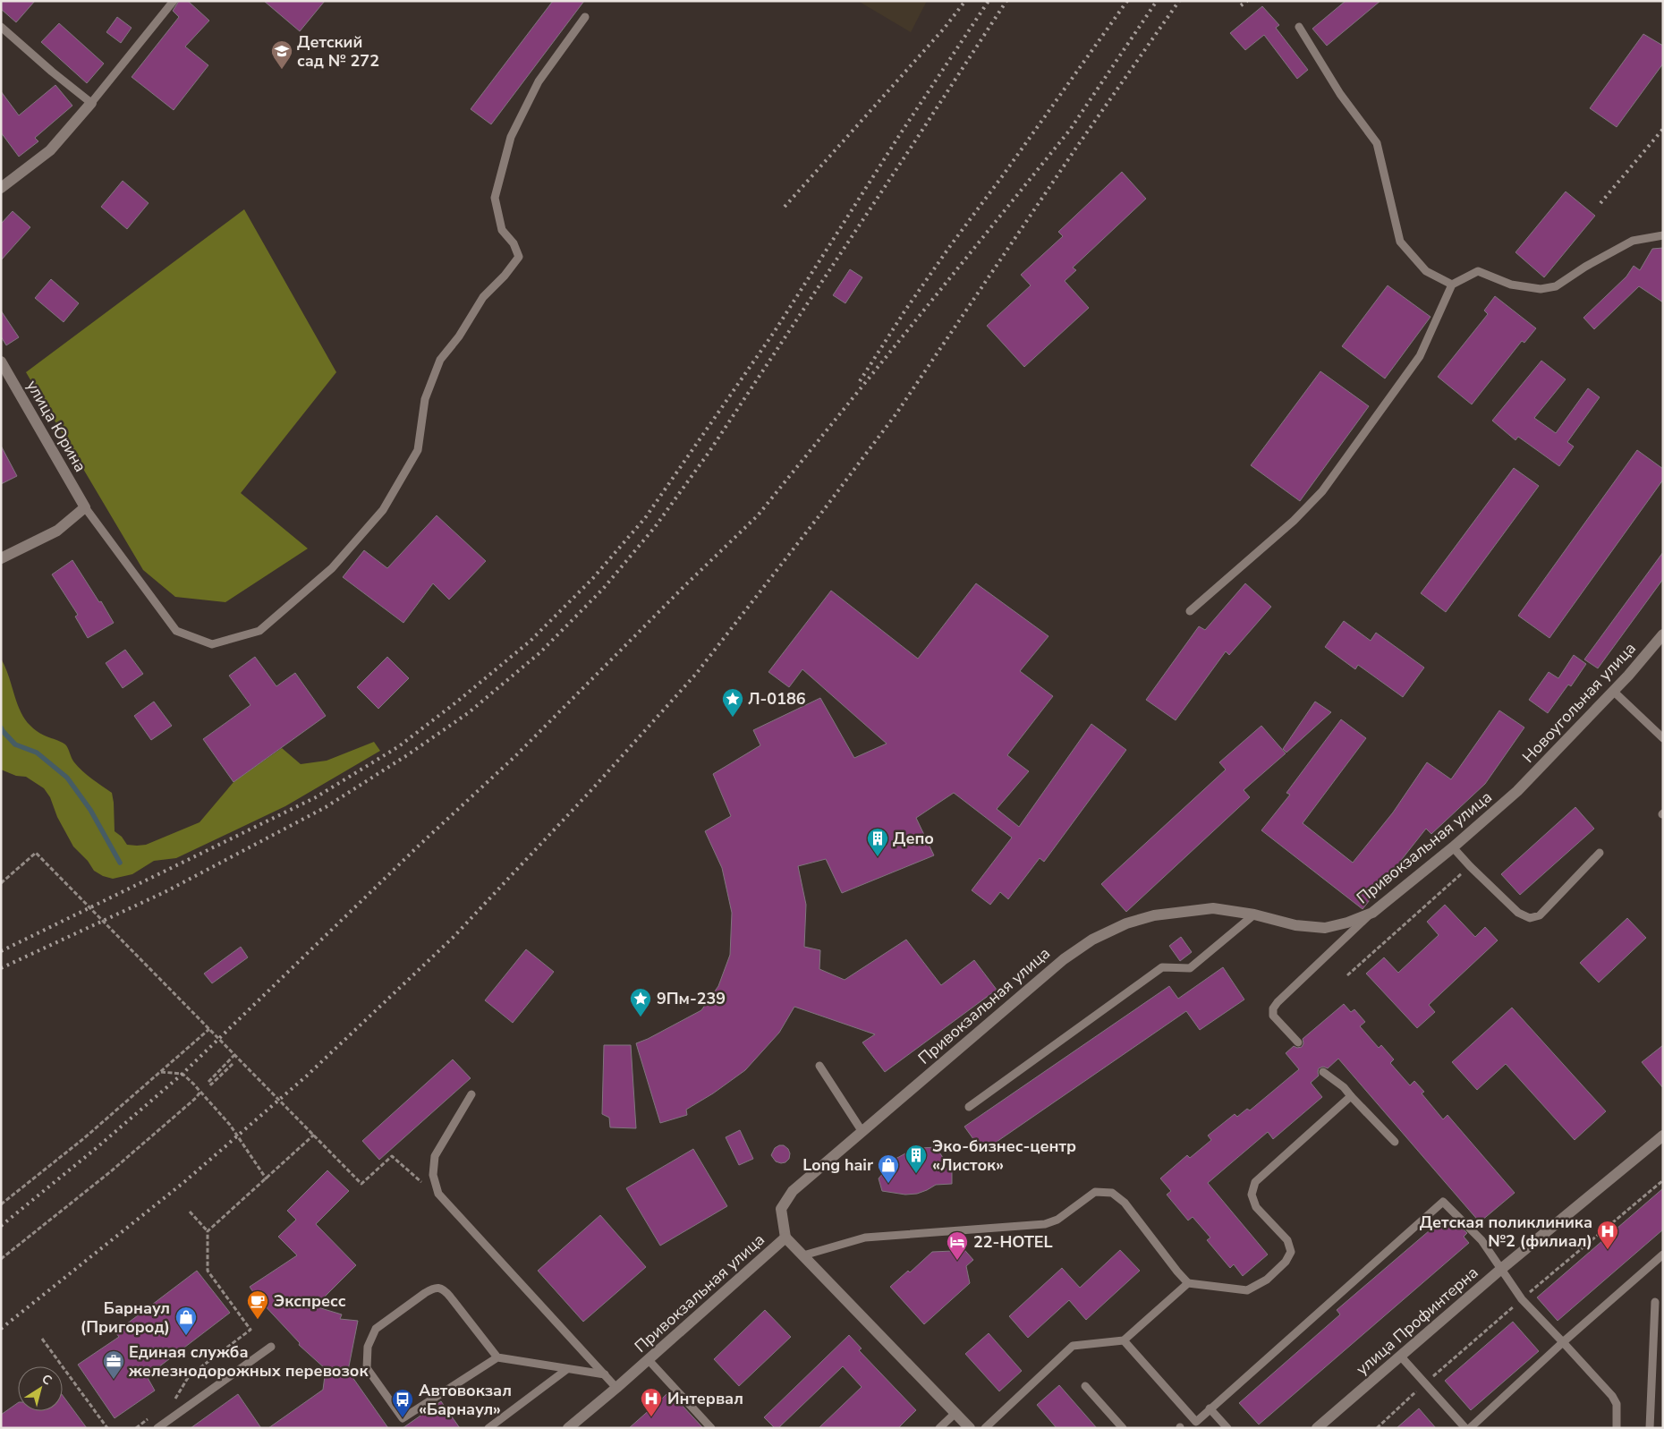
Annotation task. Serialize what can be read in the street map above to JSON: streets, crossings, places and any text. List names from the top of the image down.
{
  "streets": {
    "street": [
      "улица Юрина",
      "Новоугольная улица",
      "Привокзальная улица",
      "улица Профинтерна"
    ]
  },
  "crossings": [
    ["Новоугольная улица", "Привокзальная улица"]
  ],
  "places": {
    "school or university": ["Детский сад № 272"],
    "place": ["Л-0186", "9Пм-239"],
    "building": ["Депо", "Эко-бизнес-центр «Листок»"],
    "shop": ["Long hair", "Барнаул (Пригород)"],
    "hospital": ["Детская поликлиника №2 (филиал)", "Интервал"],
    "hotel": ["22-HOTEL"],
    "cafe": ["Экспресс"],
    "office": ["Единая служба железнодорожных перевозок"],
    "bus stop": ["Автовокзал «Барнаул»"]
  },
  "north": "top right"
}
